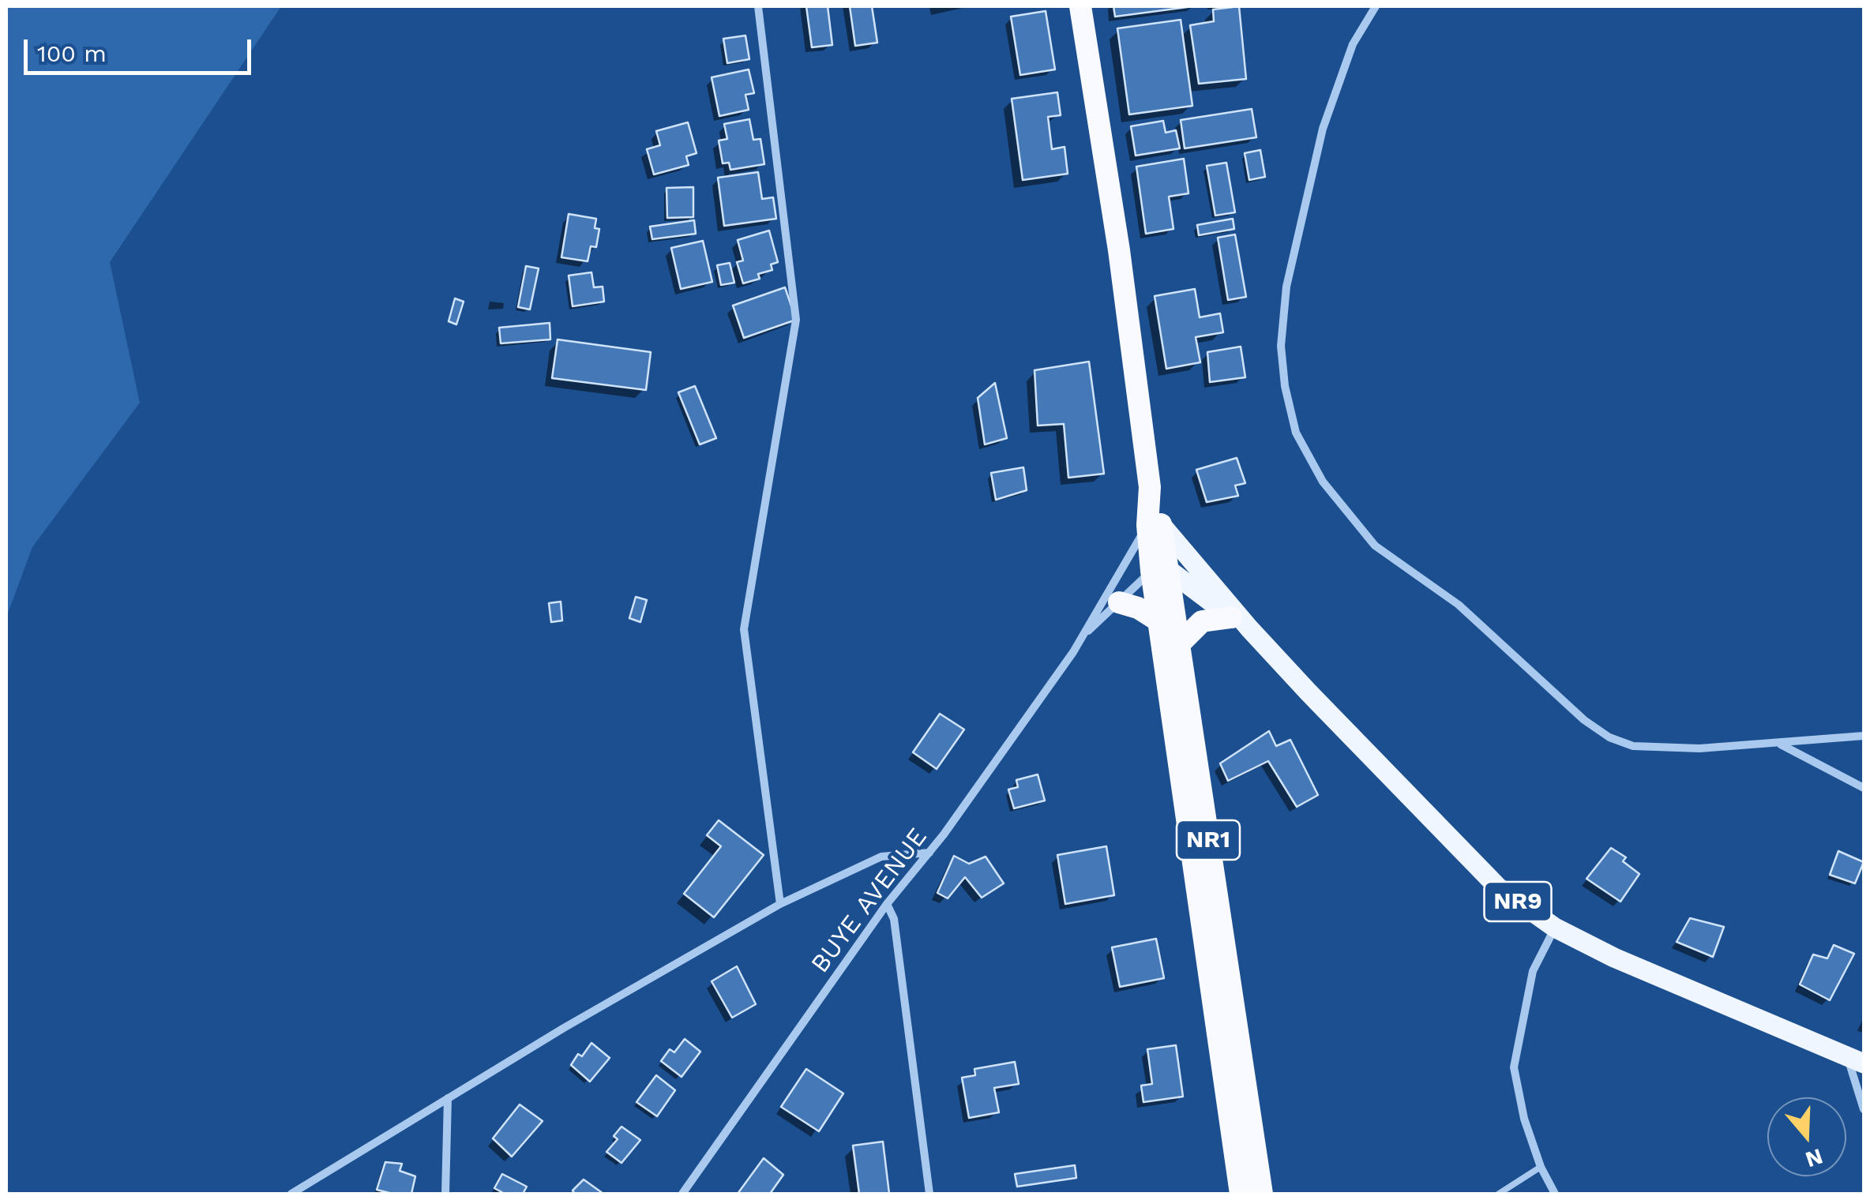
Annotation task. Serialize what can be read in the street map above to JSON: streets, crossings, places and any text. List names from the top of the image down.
{
  "streets": {
    "highway": ["NR1"],
    "main road": ["NR9"],
    "street": ["BUYE AVENUE"]
  },
  "crossings": [
    ["NR1", "NR9"]
  ],
  "scale_bar": "100 m",
  "north": "bottom"
}
